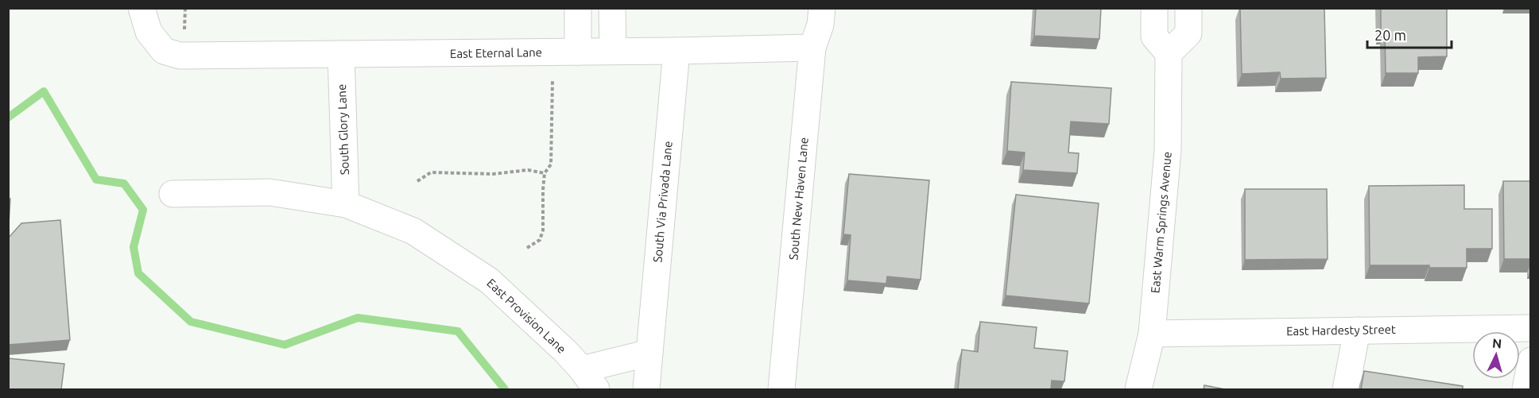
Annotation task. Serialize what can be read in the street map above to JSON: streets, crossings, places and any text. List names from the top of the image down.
{
  "streets": {
    "street": [
      "East Eternal Lane",
      "South Glory Lane",
      "South New Haven Lane",
      "South Via Privada Lane",
      "East Warm Springs Avenue",
      "East Provision Lane",
      "East Hardesty Street"
    ]
  },
  "crossings": [
    ["East Eternal Lane", "South Glory Lane"],
    ["East Eternal Lane", "South New Haven Lane"],
    ["East Eternal Lane", "South Via Privada Lane"],
    ["South Glory Lane", "East Provision Lane"],
    ["East Warm Springs Avenue", "East Hardesty Street"]
  ],
  "scale_bar": "20 m",
  "north": "top"
}
